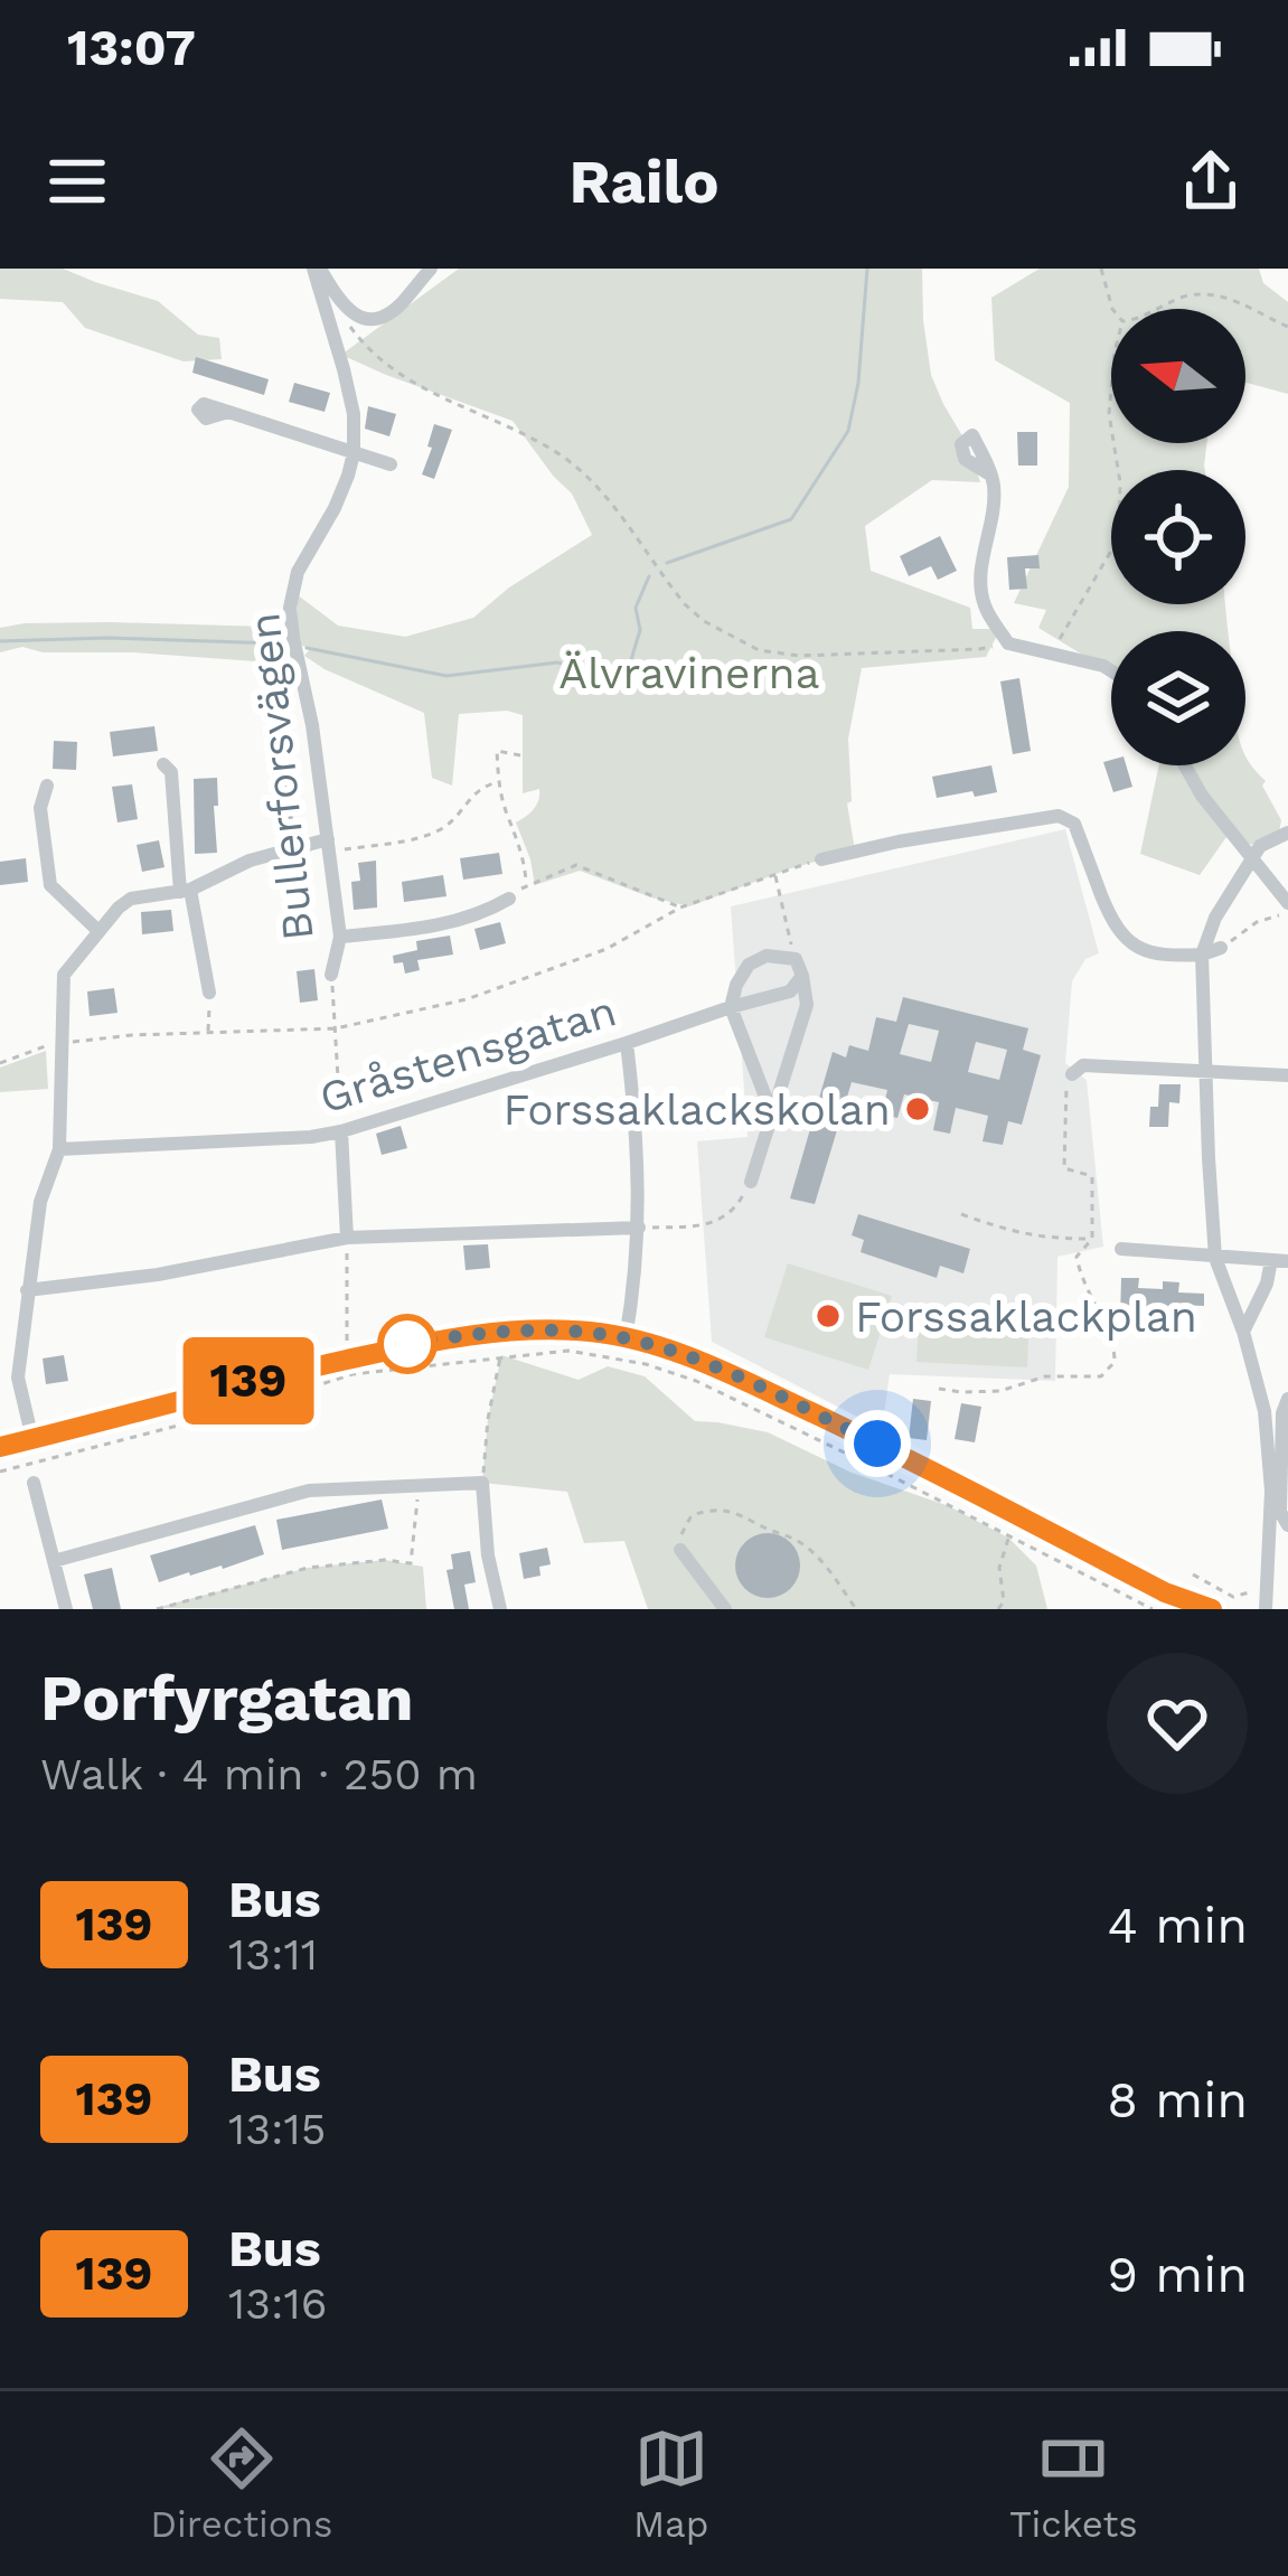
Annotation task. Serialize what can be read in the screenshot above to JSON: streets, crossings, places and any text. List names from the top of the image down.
{
  "streets": {
    "street": ["Bullerforsvägen", "Gråstensgatan"]
  },
  "parks": ["Älvravinerna"],
  "places": ["Forssaklackskolan", "Forssaklackplan"],
  "lines": ["bus line 139"],
  "north": "left",
  "page": {
    "status": "13:07",
    "header": "Railo",
    "on_map": "139",
    "heading": ["Porfyrgatan", "Walk · 4 min · 250 m"],
    "list": [
      {
        "mark": "139",
        "name": "Bus",
        "note": "13:11",
        "value": "4 min"
      },
      {
        "mark": "139",
        "name": "Bus",
        "note": "13:15",
        "value": "8 min"
      },
      {
        "mark": "139",
        "name": "Bus",
        "note": "13:16",
        "value": "9 min"
      }
    ],
    "tabs": ["Directions", "Map", "Tickets"]
  }
}
